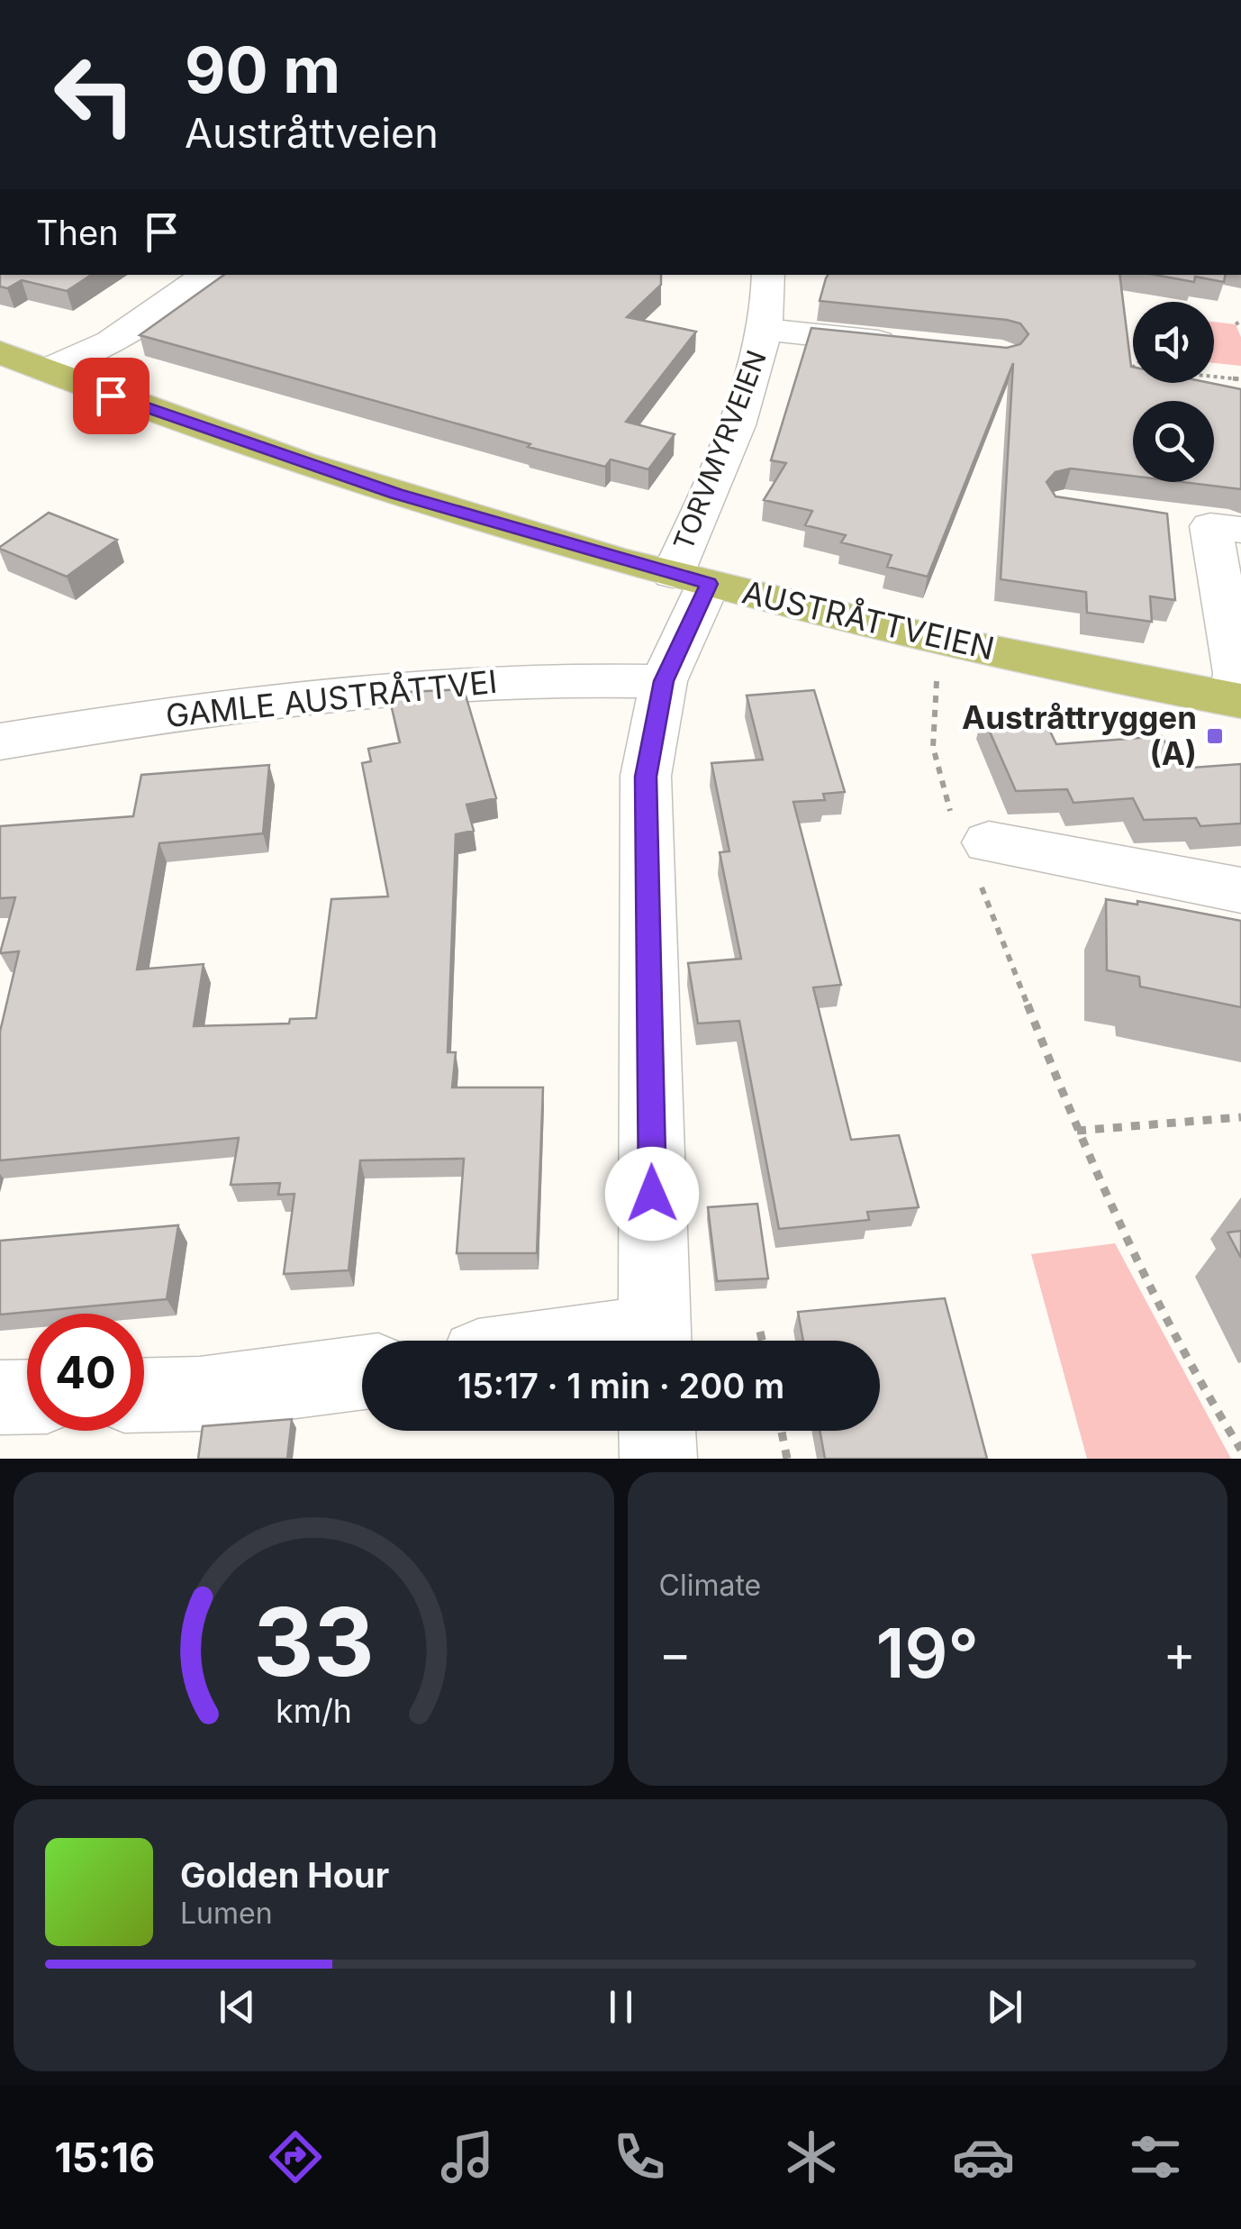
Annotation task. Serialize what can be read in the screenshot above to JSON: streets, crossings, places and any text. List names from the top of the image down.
{
  "streets": {
    "main road": ["AUSTRÅTTVEIEN"],
    "street": ["TORVMYRVEIEN", "GAMLE AUSTRÅTTVEI"]
  },
  "crossings": [
    ["TORVMYRVEIEN", "AUSTRÅTTVEIEN"],
    ["TORVMYRVEIEN", "GAMLE AUSTRÅTTVEI"]
  ],
  "places": {
    "transit": ["Austråttryggen (A)"]
  },
  "page": {
    "turn": ["90 m", "Austråttveien"],
    "then": "Then",
    "limit": "40",
    "trip": "15:17 · 1 min · 200 m",
    "tile": "Climate",
    "heat": ["−", "19°", "+"],
    "song": ["Golden Hour", "Lumen"],
    "tabs": "15:16",
    "gauge": ["33", "km/h"]
  }
}
